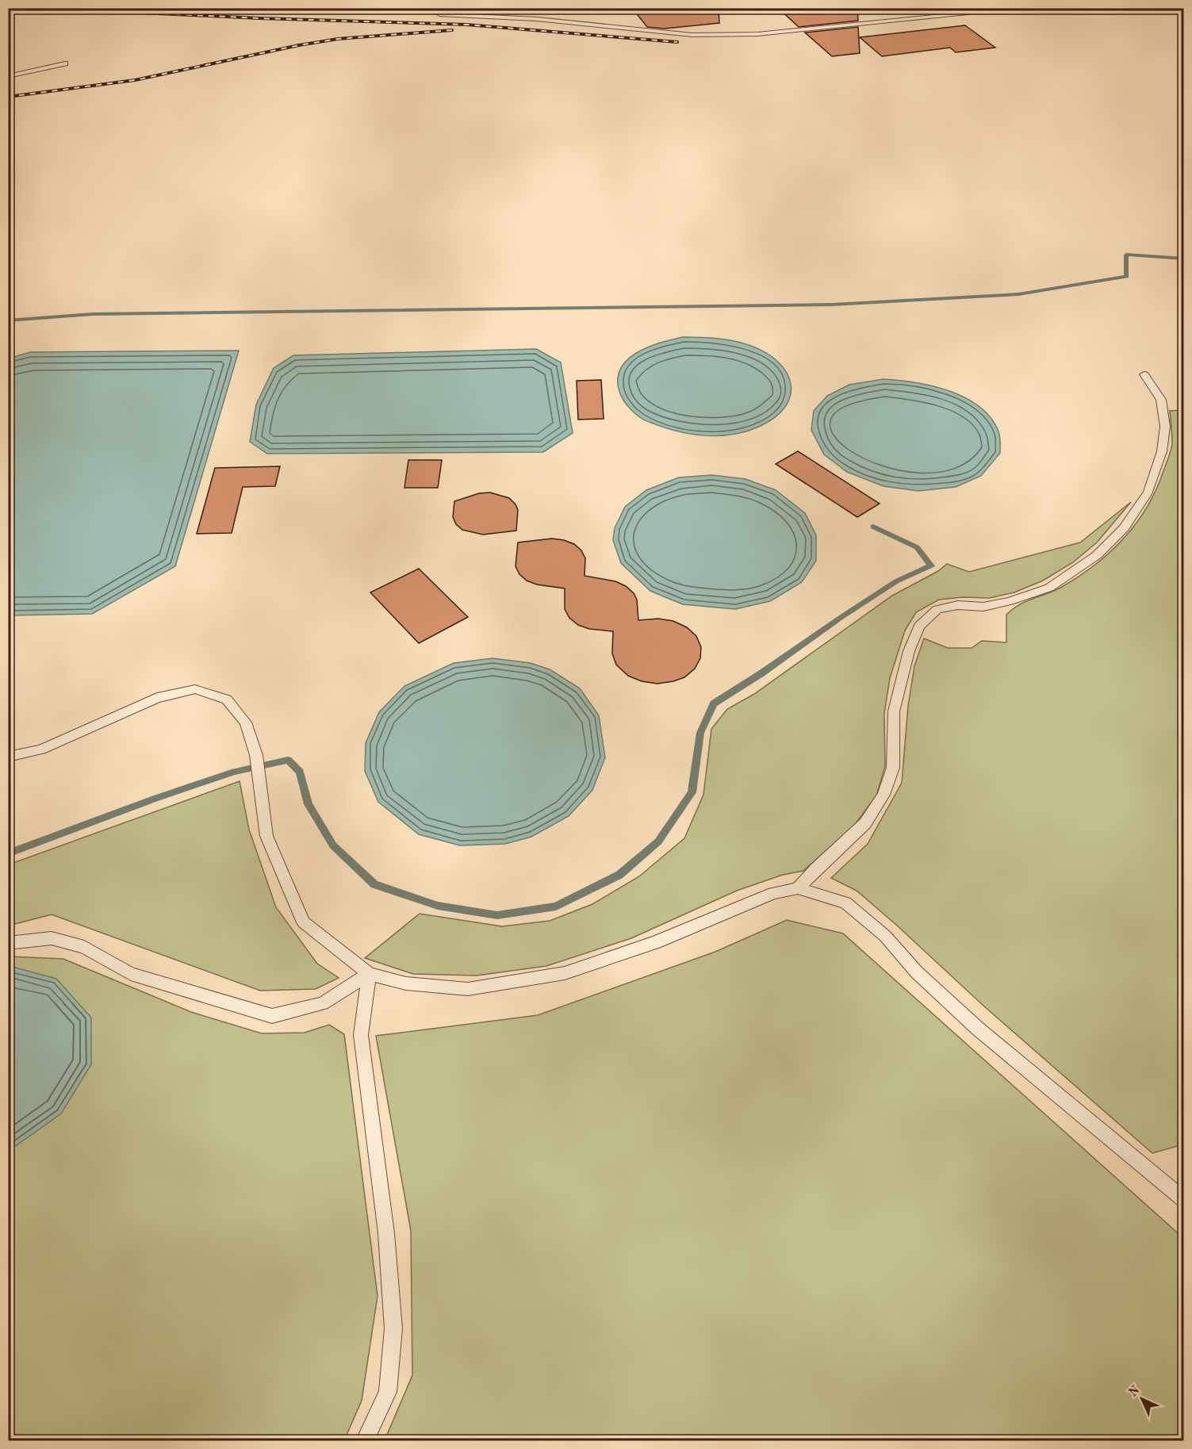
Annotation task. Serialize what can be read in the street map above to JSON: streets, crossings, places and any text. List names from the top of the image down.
{
  "north": "top left"
}
